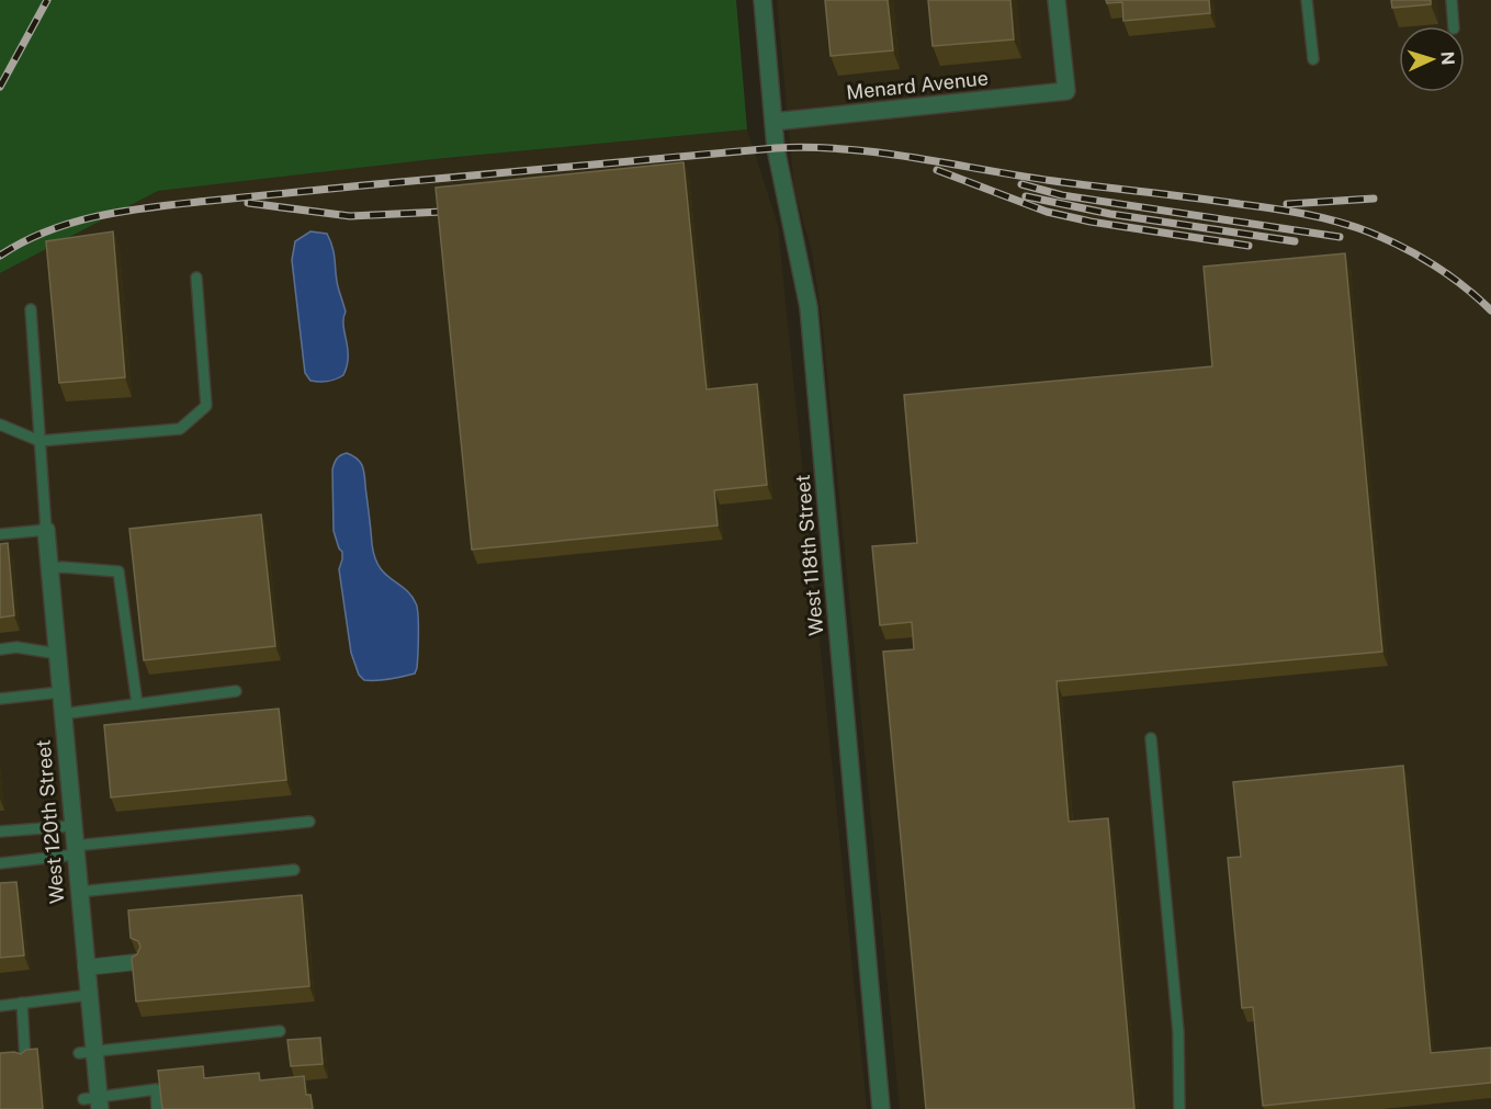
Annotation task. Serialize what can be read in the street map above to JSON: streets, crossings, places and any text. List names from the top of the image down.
{
  "streets": {
    "street": ["Menard Avenue", "West 118th Street", "West 120th Street"]
  },
  "crossings": [
    ["Menard Avenue", "West 118th Street"]
  ],
  "north": "right"
}
